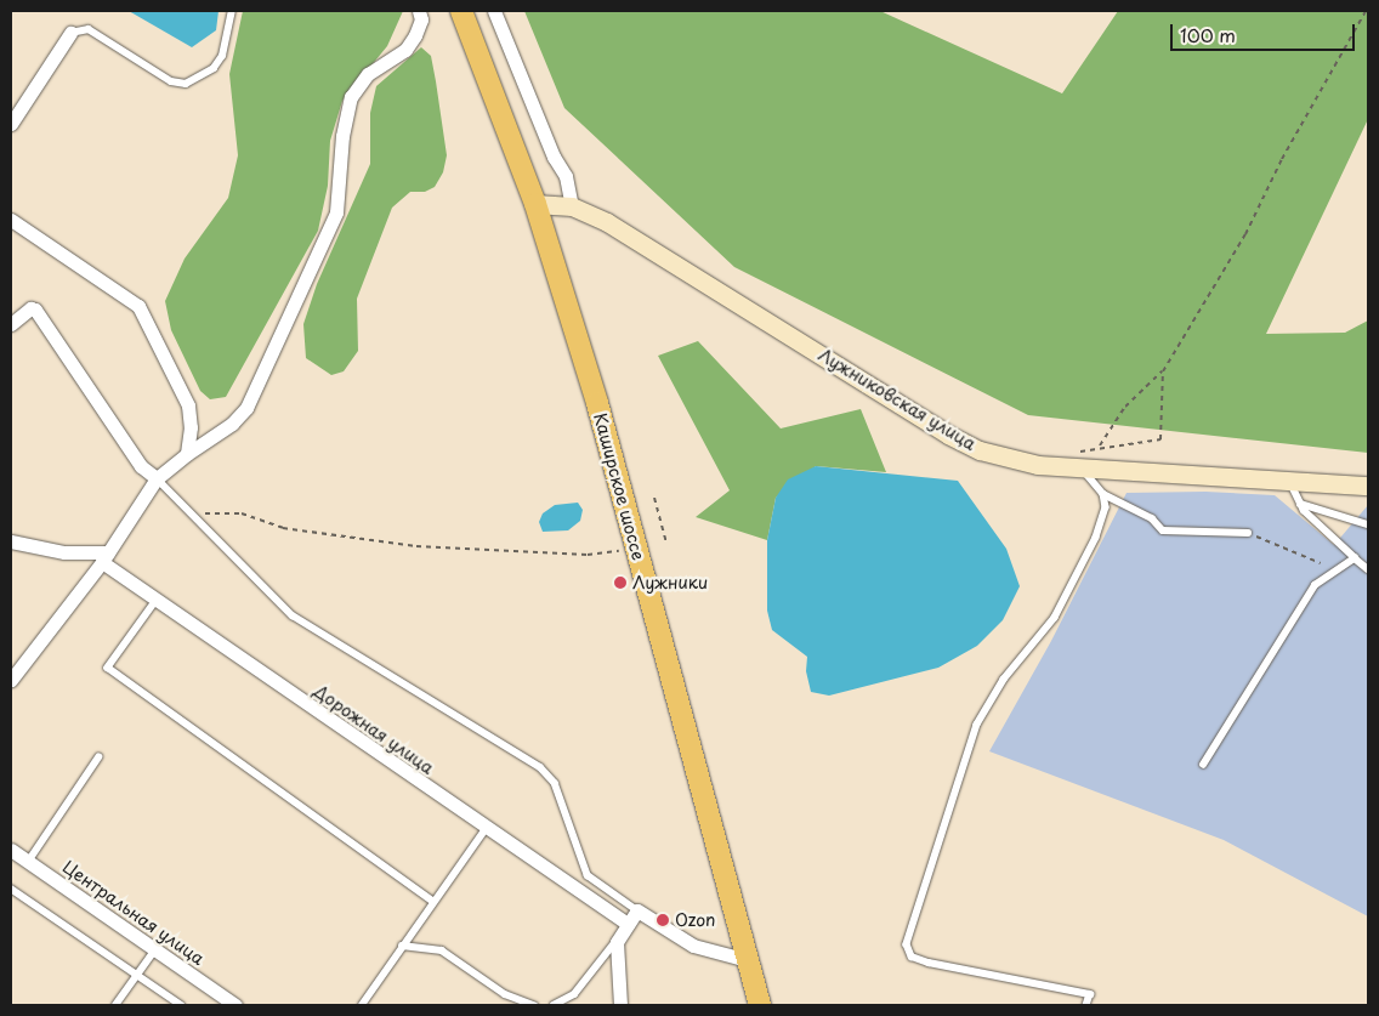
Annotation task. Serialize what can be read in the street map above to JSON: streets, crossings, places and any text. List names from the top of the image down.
{
  "streets": {
    "main road": ["Каширское шоссе"],
    "street": ["Лужниковская улица", "Дорожная улица", "Центральная улица"]
  },
  "crossings": [
    ["Лужниковская улица", "Каширское шоссе"]
  ],
  "places": ["Лужники", "Ozon"],
  "scale_bar": "100 m"
}
